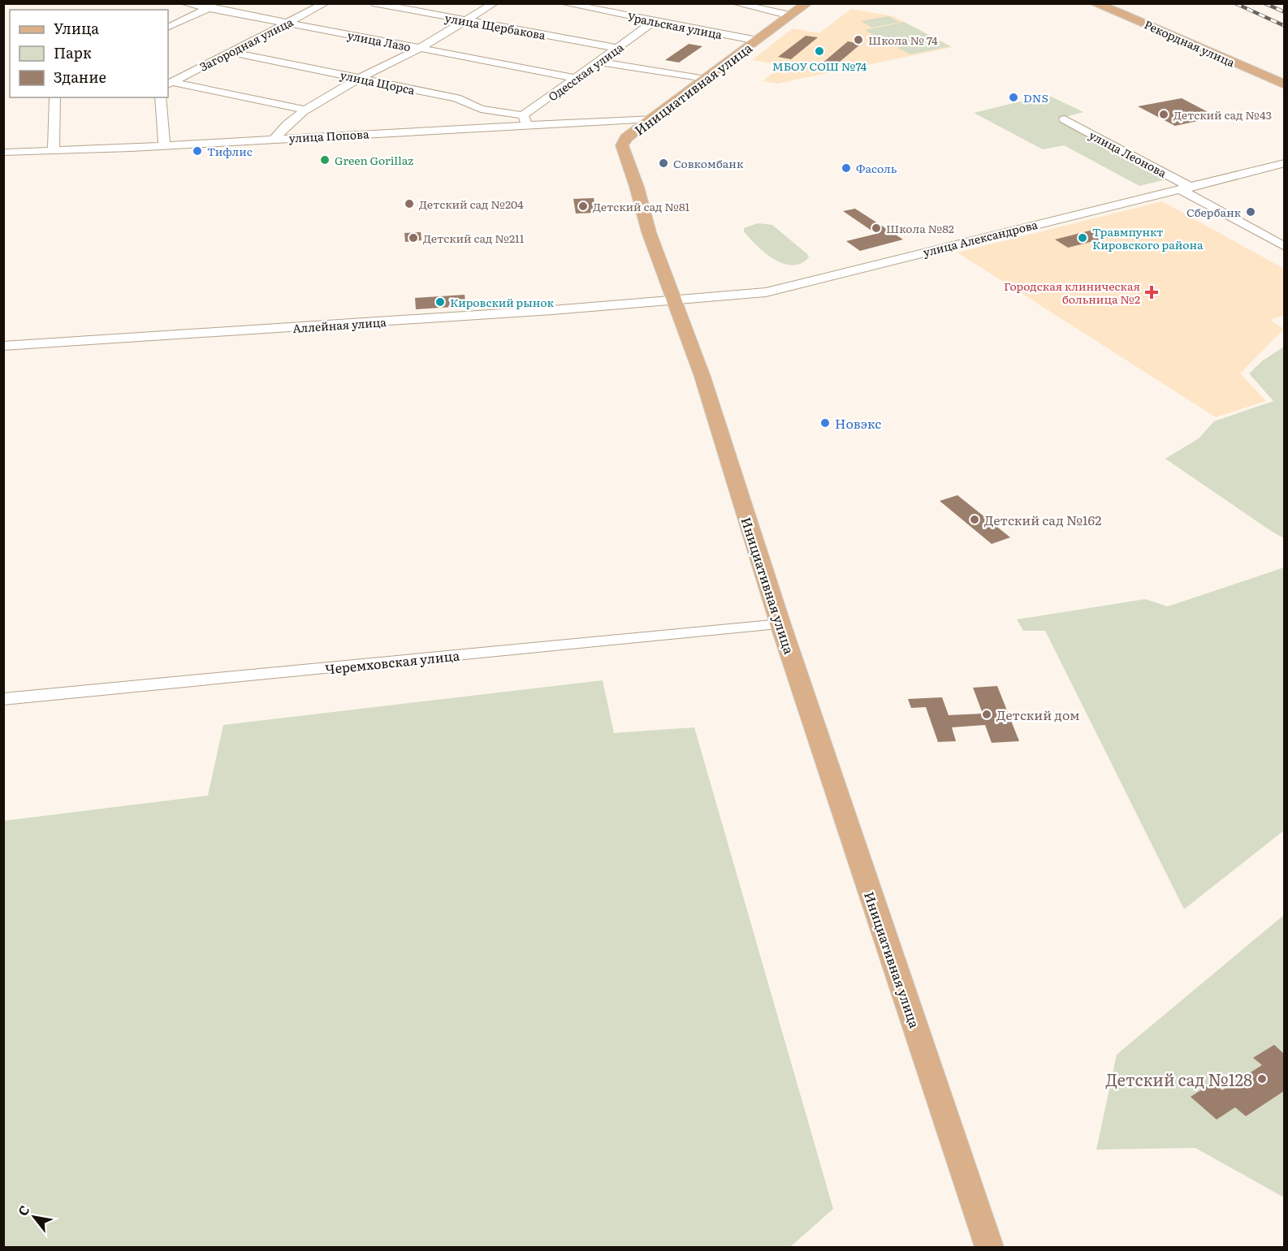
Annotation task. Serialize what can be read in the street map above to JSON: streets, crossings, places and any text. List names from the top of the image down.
{
  "streets": {
    "main road": ["Рекордная улица", "Инициативная улица"],
    "street": [
      "Уральская улица",
      "улица Щербакова",
      "улица Лазо",
      "Загородная улица",
      "Одесская улица",
      "улица Щорса",
      "улица Попова",
      "улица Леонова",
      "улица Александрова",
      "Аллейная улица",
      "Черемховская улица"
    ]
  },
  "crossings": [
    ["Уральская улица", "Одесская улица"],
    ["Уральская улица", "Инициативная улица"],
    ["улица Щербакова", "Одесская улица"],
    ["улица Лазо", "Загородная улица"],
    ["улица Лазо", "Одесская улица"],
    ["Загородная улица", "улица Щорса"],
    ["Одесская улица", "улица Щорса"],
    ["Одесская улица", "улица Попова"],
    ["улица Щорса", "улица Попова"],
    ["Инициативная улица", "улица Попова"],
    ["Инициативная улица", "улица Александрова"],
    ["Инициативная улица", "Аллейная улица"],
    ["Инициативная улица", "Черемховская улица"],
    ["улица Леонова", "улица Александрова"],
    ["улица Александрова", "Аллейная улица"]
  ],
  "places": {
    "other": [
      "Школа № 74",
      "МБОУ СОШ №74",
      "DNS",
      "Детский сад №43",
      "Тифлис",
      "Green Gorillaz",
      "Совкомбанк",
      "Фасоль",
      "Детский сад №204",
      "Детский сад №81",
      "Сбербанк",
      "Школа №82",
      "Детский сад №211",
      "Травмпункт Кировского района",
      "Кировский рынок",
      "Новэкс",
      "Детский сад №162",
      "Детский дом",
      "Детский сад №128"
    ],
    "health": ["Городская клиническая больница №2"]
  },
  "legend": ["Улица", "Парк", "Здание"],
  "north": "top left"
}
